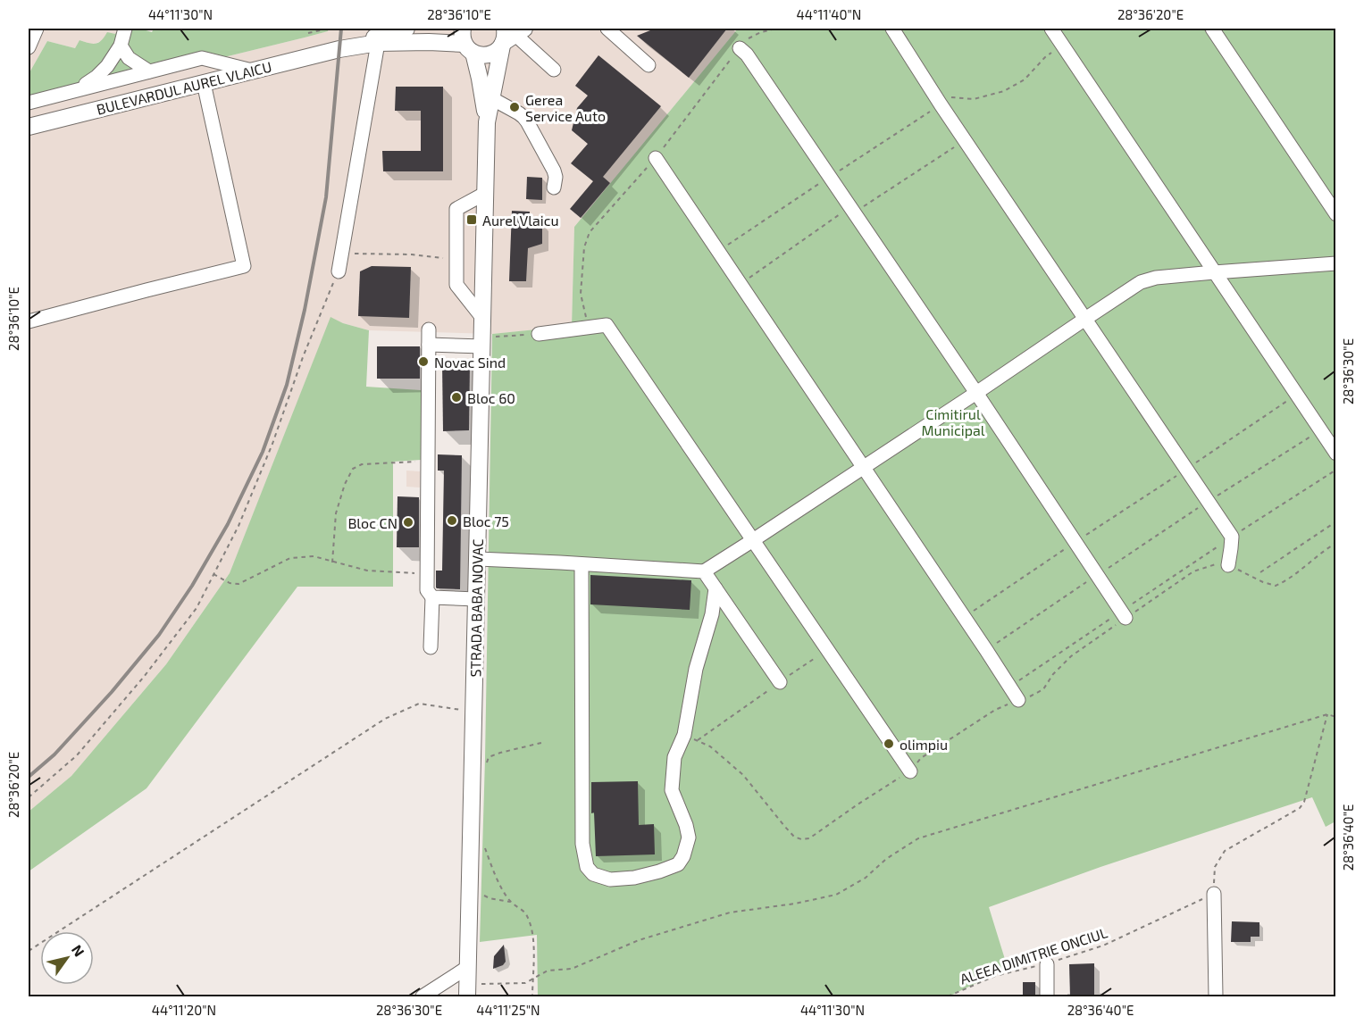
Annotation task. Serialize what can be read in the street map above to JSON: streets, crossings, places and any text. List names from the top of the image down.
{
  "streets": {
    "main road": ["BULEVARDUL AUREL VLAICU", "STRADA BABA NOVAC"],
    "path": ["ALEEA DIMITRIE ONCIUL"]
  },
  "crossings": [
    ["BULEVARDUL AUREL VLAICU", "STRADA BABA NOVAC"]
  ],
  "parks": ["Cimitirul Municipal"],
  "places": {
    "other": [
      "Gerea Service Auto",
      "Novac Sind",
      "Bloc 60",
      "Bloc 75",
      "Bloc CN",
      "olimpiu"
    ],
    "transit": ["Aurel Vlaicu"]
  },
  "north": "top right",
  "coordinates": [
    "44°11'30\"N",
    "28°36'10\"E",
    "44°11'40\"N",
    "28°36'20\"E",
    "28°36'30\"E",
    "28°36'40\"E",
    "44°11'20\"N",
    "44°11'25\"N"
  ]
}
